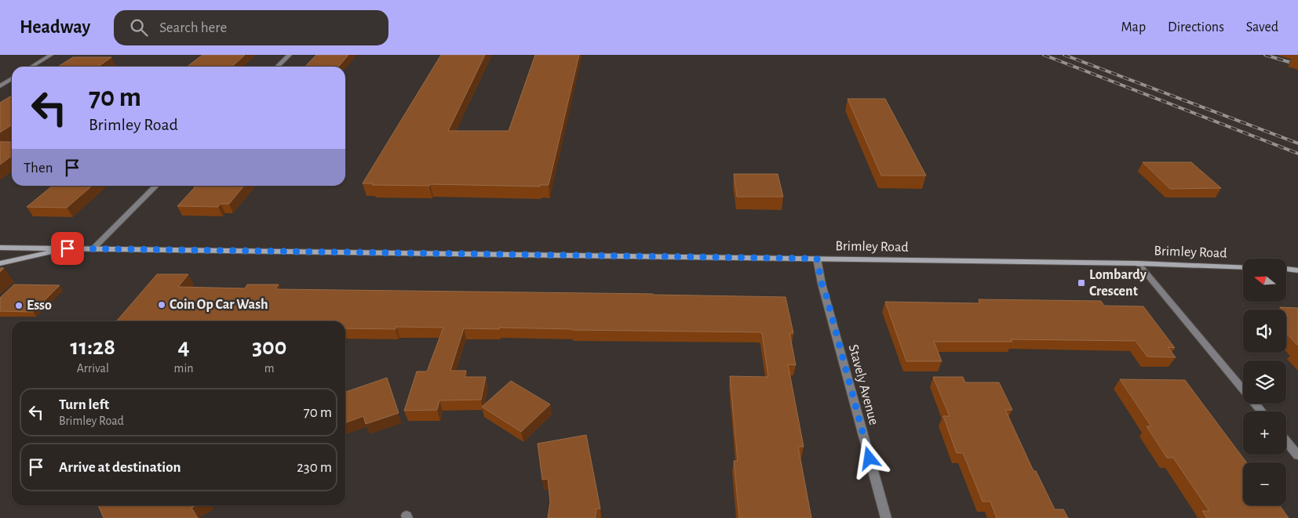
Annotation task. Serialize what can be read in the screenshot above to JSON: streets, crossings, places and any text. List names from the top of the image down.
{
  "streets": {
    "main road": ["Brimley Road"],
    "street": ["Stavely Avenue"]
  },
  "crossings": [
    ["Brimley Road", "Stavely Avenue"]
  ],
  "places": {
    "transit": ["Lombardy Crescent"],
    "other": ["Coin Op Car Wash", "Esso"]
  },
  "north": "left",
  "page": {
    "header": "Headway",
    "search": "Search here",
    "nav": ["Map", "Directions", "Saved"],
    "turn": ["70 m", "Brimley Road"],
    "then": "Then",
    "map_buttons": ["+", "−"],
    "eta": [
      "11:28",
      "Arrival",
      "4",
      "min",
      "300",
      "m"
    ],
    "list": [
      {
        "name": "Turn left",
        "note": "Brimley Road",
        "value": "70 m"
      },
      {
        "name": "Arrive at destination",
        "value": "230 m"
      }
    ]
  }
}
